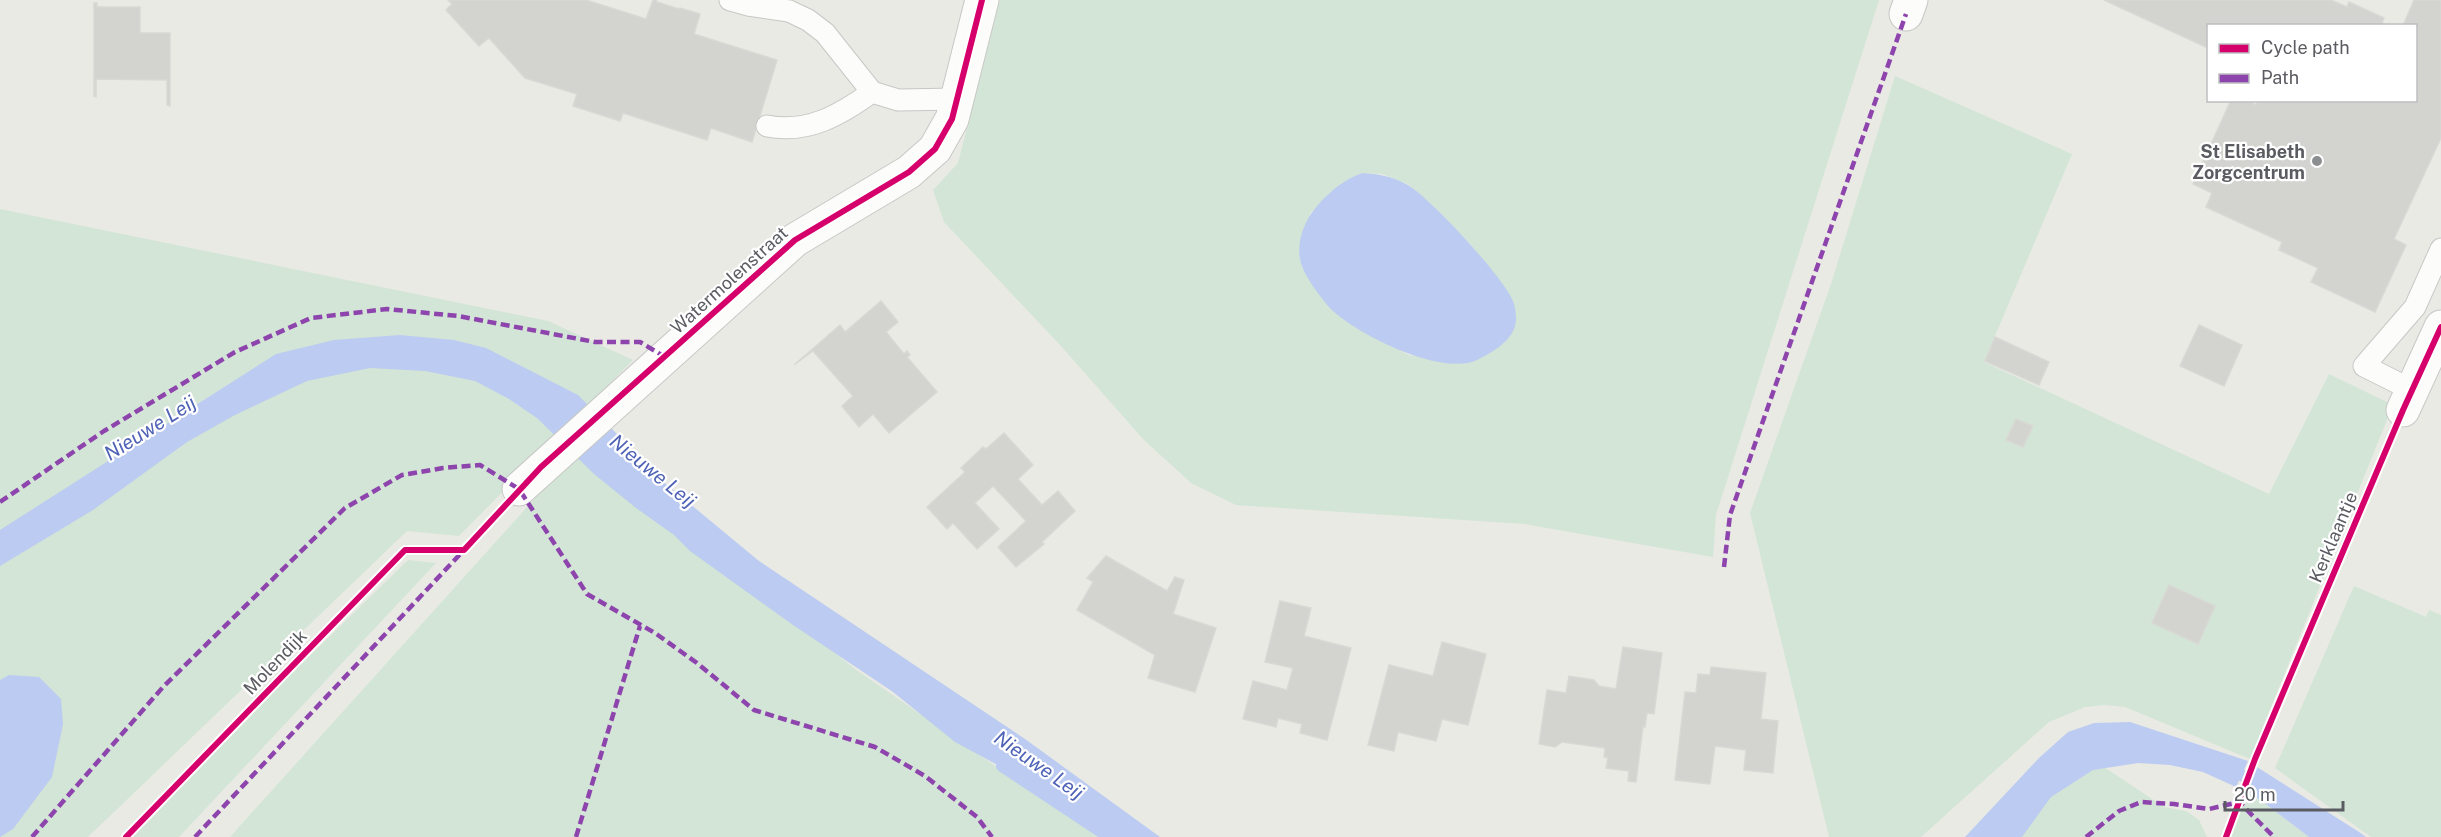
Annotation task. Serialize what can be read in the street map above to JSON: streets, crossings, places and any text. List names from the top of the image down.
{
  "streets": {
    "street": ["Watermolenstraat"],
    "cycle path": ["Kerklaantje", "Molendijk"]
  },
  "water": ["Nieuwe Leij"],
  "places": ["St Elisabeth Zorgcentrum"],
  "legend": ["Cycle path", "Path"],
  "scale_bar": "20 m"
}
